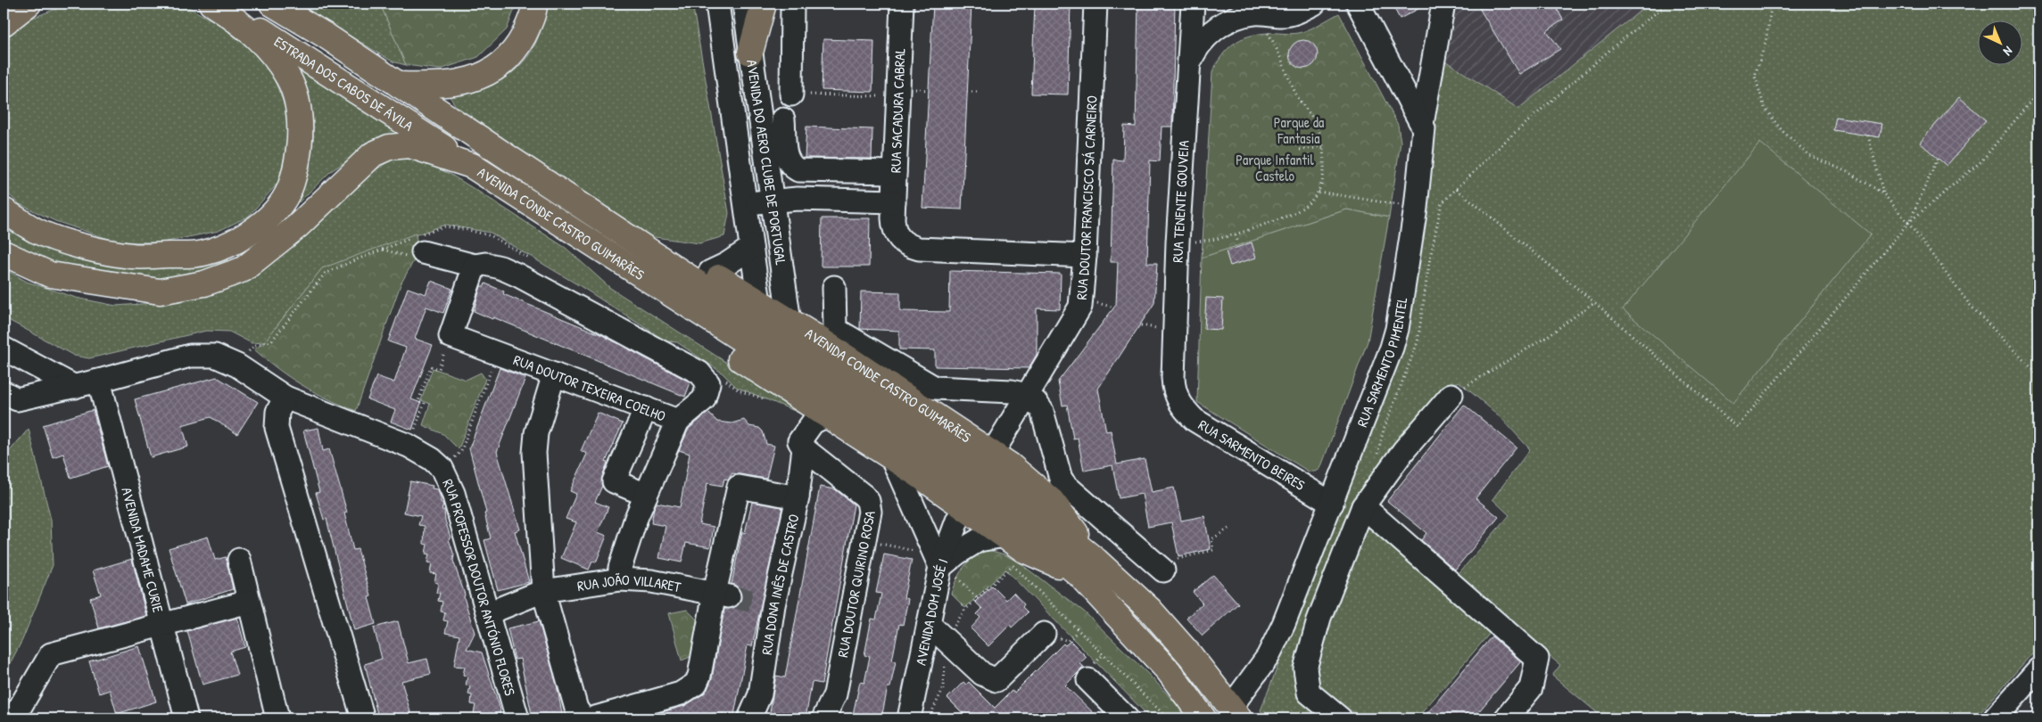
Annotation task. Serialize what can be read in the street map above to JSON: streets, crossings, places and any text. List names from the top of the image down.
{
  "streets": {
    "main road": ["ESTRADA DOS CABOS DE ÁVILA", "AVENIDA CONDE CASTRO GUIMARÃES"],
    "street": [
      "RUA SACADURA CABRAL",
      "AVENIDA DO AERO CLUBE DE PORTUGAL",
      "RUA DOUTOR FRANCISCO SÁ CARNEIRO",
      "RUA TENENTE GOUVEIA",
      "RUA SARMENTO PIMENTEL",
      "RUA DOUTOR TEXEIRA COELHO",
      "RUA SARMENTO BEIRES",
      "AVENIDA MADAME CURIE",
      "RUA DOUTOR QUIRINO ROSA",
      "RUA DONA INÊS DE CASTRO",
      "RUA PROFESSOR DOUTOR ANTÓNIO FLORES",
      "RUA JOÃO VILLARET",
      "AVENIDA DOM JOSÉ I"
    ]
  },
  "crossings": [
    ["ESTRADA DOS CABOS DE ÁVILA", "AVENIDA CONDE CASTRO GUIMARÃES"],
    ["AVENIDA DO AERO CLUBE DE PORTUGAL", "AVENIDA CONDE CASTRO GUIMARÃES"],
    ["RUA DOUTOR FRANCISCO SÁ CARNEIRO", "AVENIDA CONDE CASTRO GUIMARÃES"],
    ["RUA DOUTOR FRANCISCO SÁ CARNEIRO", "AVENIDA DOM JOSÉ I"],
    ["RUA TENENTE GOUVEIA", "RUA SARMENTO BEIRES"],
    ["AVENIDA CONDE CASTRO GUIMARÃES", "RUA SARMENTO PIMENTEL"],
    ["AVENIDA CONDE CASTRO GUIMARÃES", "RUA DONA INÊS DE CASTRO"],
    ["AVENIDA CONDE CASTRO GUIMARÃES", "AVENIDA DOM JOSÉ I"],
    ["RUA SARMENTO PIMENTEL", "RUA SARMENTO BEIRES"],
    ["AVENIDA MADAME CURIE", "RUA PROFESSOR DOUTOR ANTÓNIO FLORES"],
    ["RUA DOUTOR QUIRINO ROSA", "RUA DONA INÊS DE CASTRO"],
    ["RUA PROFESSOR DOUTOR ANTÓNIO FLORES", "RUA JOÃO VILLARET"]
  ],
  "parks": ["Parque da Fantasia", "Parque Infantil Castelo"],
  "north": "bottom right"
}
